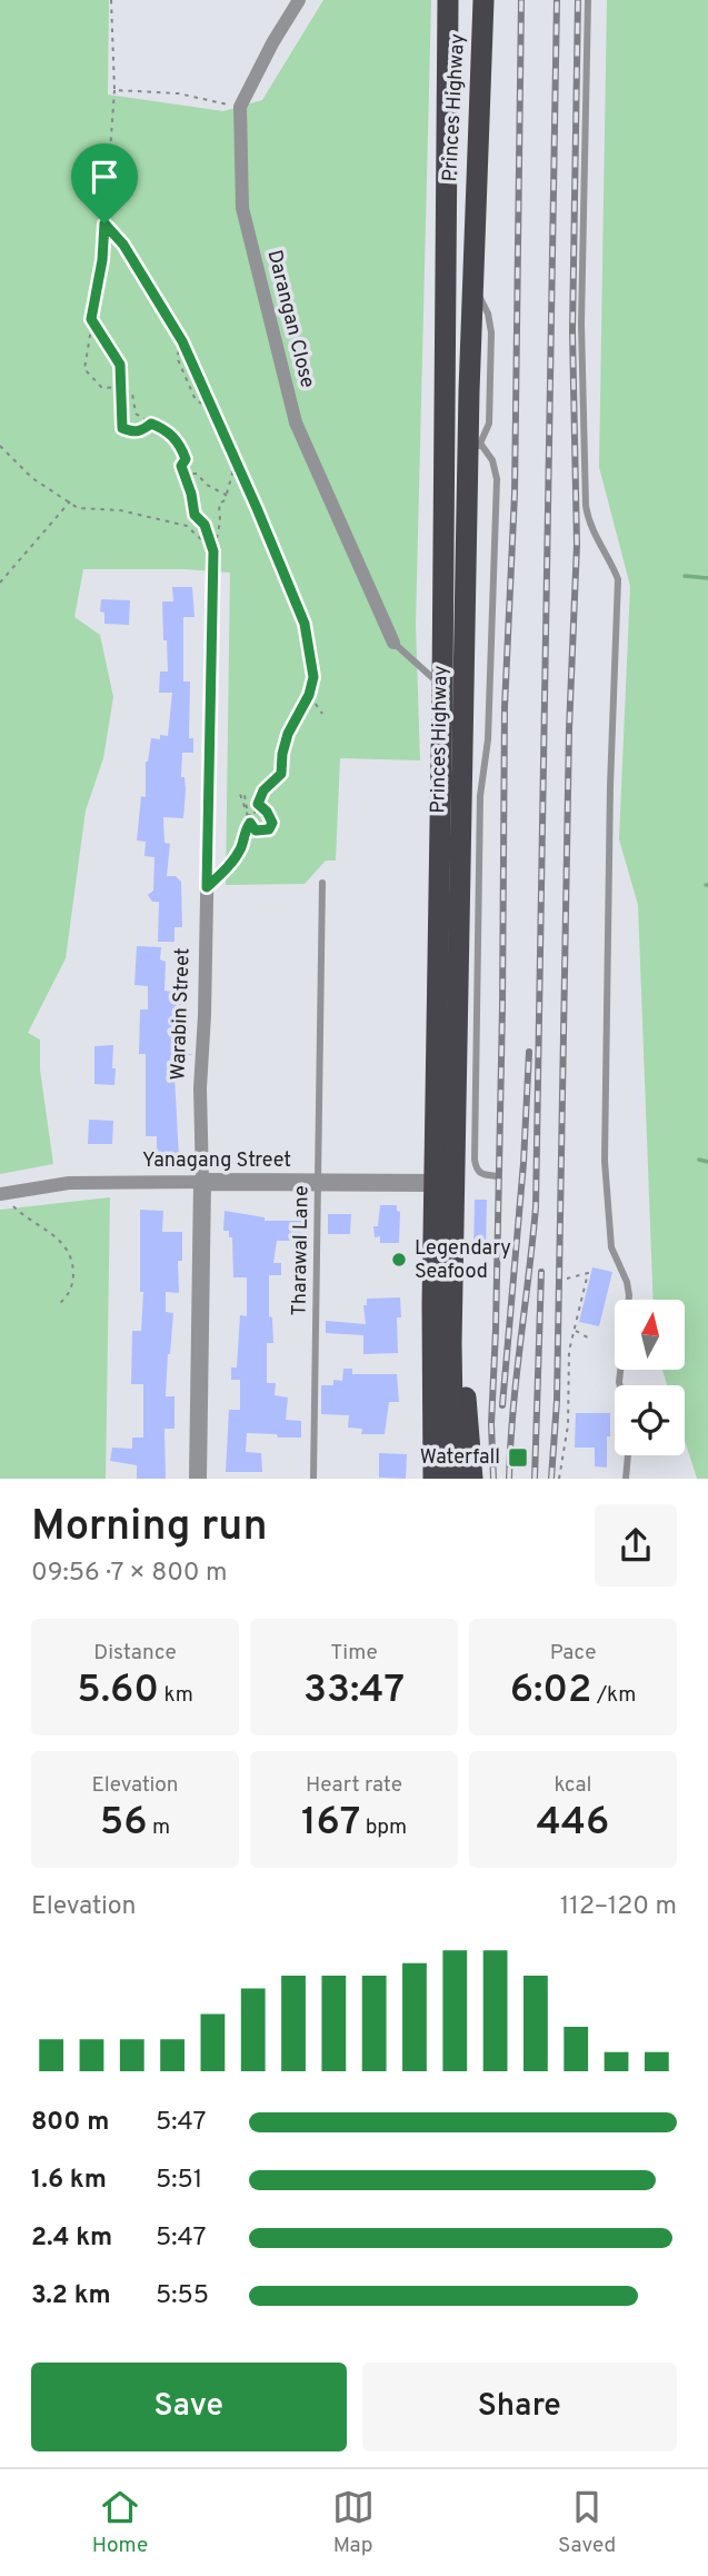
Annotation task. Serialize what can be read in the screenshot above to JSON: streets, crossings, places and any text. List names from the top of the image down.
{
  "streets": {
    "highway": ["Princes Highway"],
    "street": ["Darangan Close", "Warabin Street", "Yanagang Street"],
    "lane": ["Tharawal Lane"]
  },
  "crossings": [
    ["Princes Highway", "Yanagang Street"],
    ["Warabin Street", "Yanagang Street"],
    ["Yanagang Street", "Tharawal Lane"]
  ],
  "places": {
    "other": ["Legendary Seafood"],
    "transit": ["Waterfall"]
  },
  "north": "top",
  "page": {
    "heading": ["Morning run", "09:56 · 7 × 800 m"],
    "stats": [
      ["Distance", "5.60 km"],
      ["Time", "33:47"],
      ["Pace", "6:02 /km"],
      ["Elevation", "56 m"],
      ["Heart rate", "167 bpm"],
      ["kcal", "446"]
    ],
    "chart": ["Elevation", "112–120 m"],
    "list": [
      {
        "name": "800 m",
        "note": "5:47"
      },
      {
        "name": "1.6 km",
        "note": "5:51"
      },
      {
        "name": "2.4 km",
        "note": "5:47"
      },
      {
        "name": "3.2 km",
        "note": "5:55"
      }
    ],
    "buttons": ["Save", "Share"],
    "tabs": ["Home", "Map", "Saved"]
  }
}
